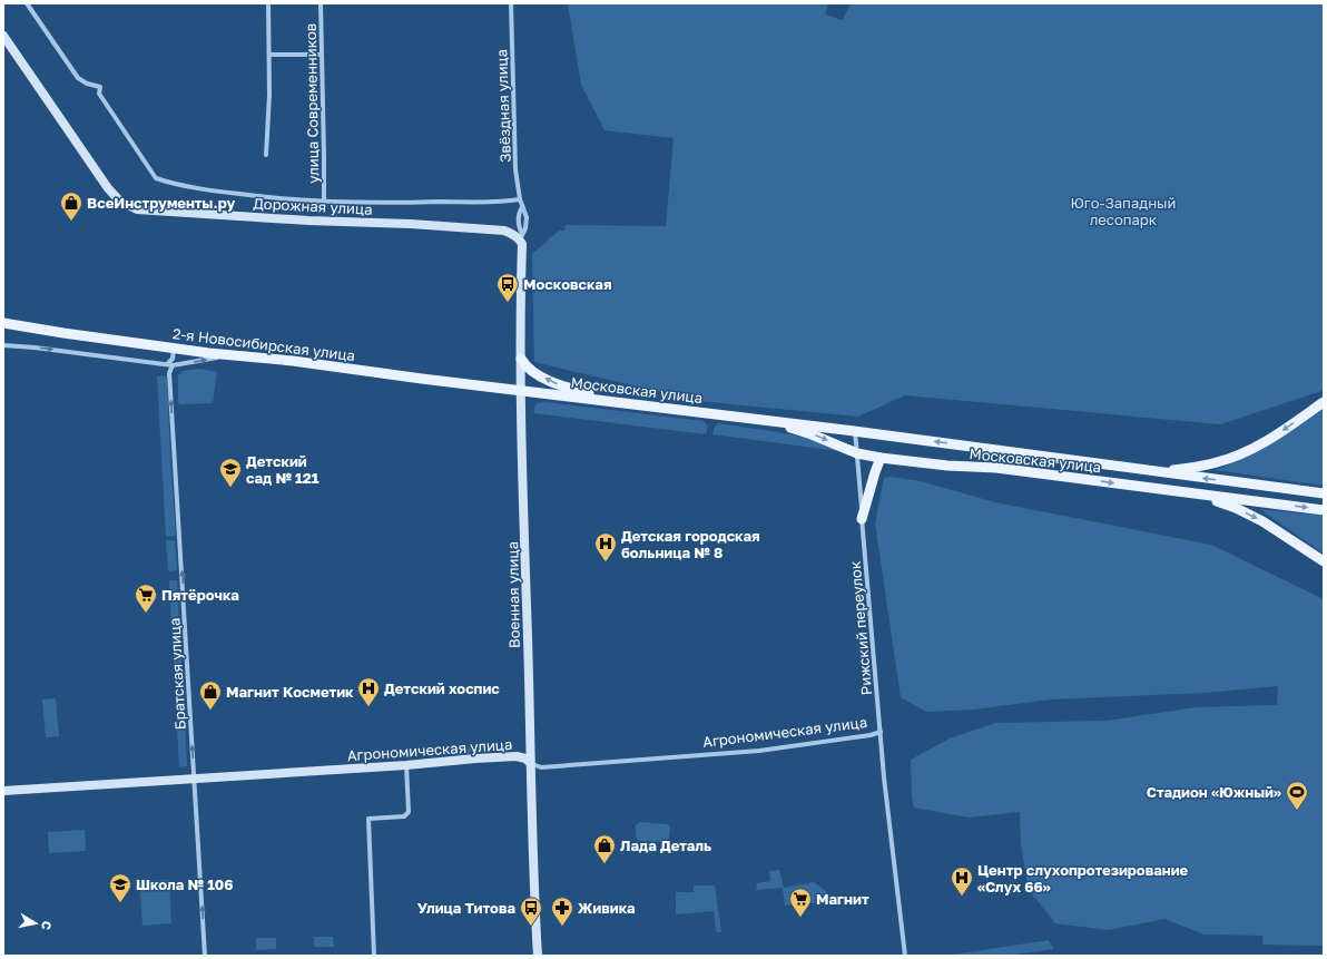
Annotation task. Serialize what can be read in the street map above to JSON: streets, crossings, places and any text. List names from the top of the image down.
{
  "streets": {
    "main road": ["2-я Новосибирская улица", "Московская улица"],
    "street": [
      "улица Современников",
      "Звёздная улица",
      "Дорожная улица",
      "Военная улица",
      "Рижский переулок",
      "Братская улица",
      "Агрономическая улица"
    ]
  },
  "crossings": [
    ["Звёздная улица", "Военная улица"],
    ["Дорожная улица", "Военная улица"],
    ["2-я Новосибирская улица", "Московская улица"],
    ["2-я Новосибирская улица", "Военная улица"],
    ["Московская улица", "Военная улица"],
    ["Московская улица", "Рижский переулок"],
    ["Военная улица", "Агрономическая улица"],
    ["Рижский переулок", "Агрономическая улица"],
    ["Братская улица", "Агрономическая улица"]
  ],
  "one_way": ["Братская улица"],
  "parks": ["Юго-Западный лесопарк"],
  "places": {
    "shop": ["ВсеИнструменты.ру", "Магнит Косметик", "Лада Деталь"],
    "bus stop": ["Московская", "Улица Титова"],
    "school or university": ["Детский сад № 121", "Школа № 106"],
    "hospital": ["Детская городская больница № 8", "Детский хоспис", "Центр слухопротезирование «Слух 66»"],
    "supermarket": ["Пятёрочка", "Магнит"],
    "sports": ["Стадион «Южный»"],
    "pharmacy": ["Живика"]
  },
  "north": "right"
}
